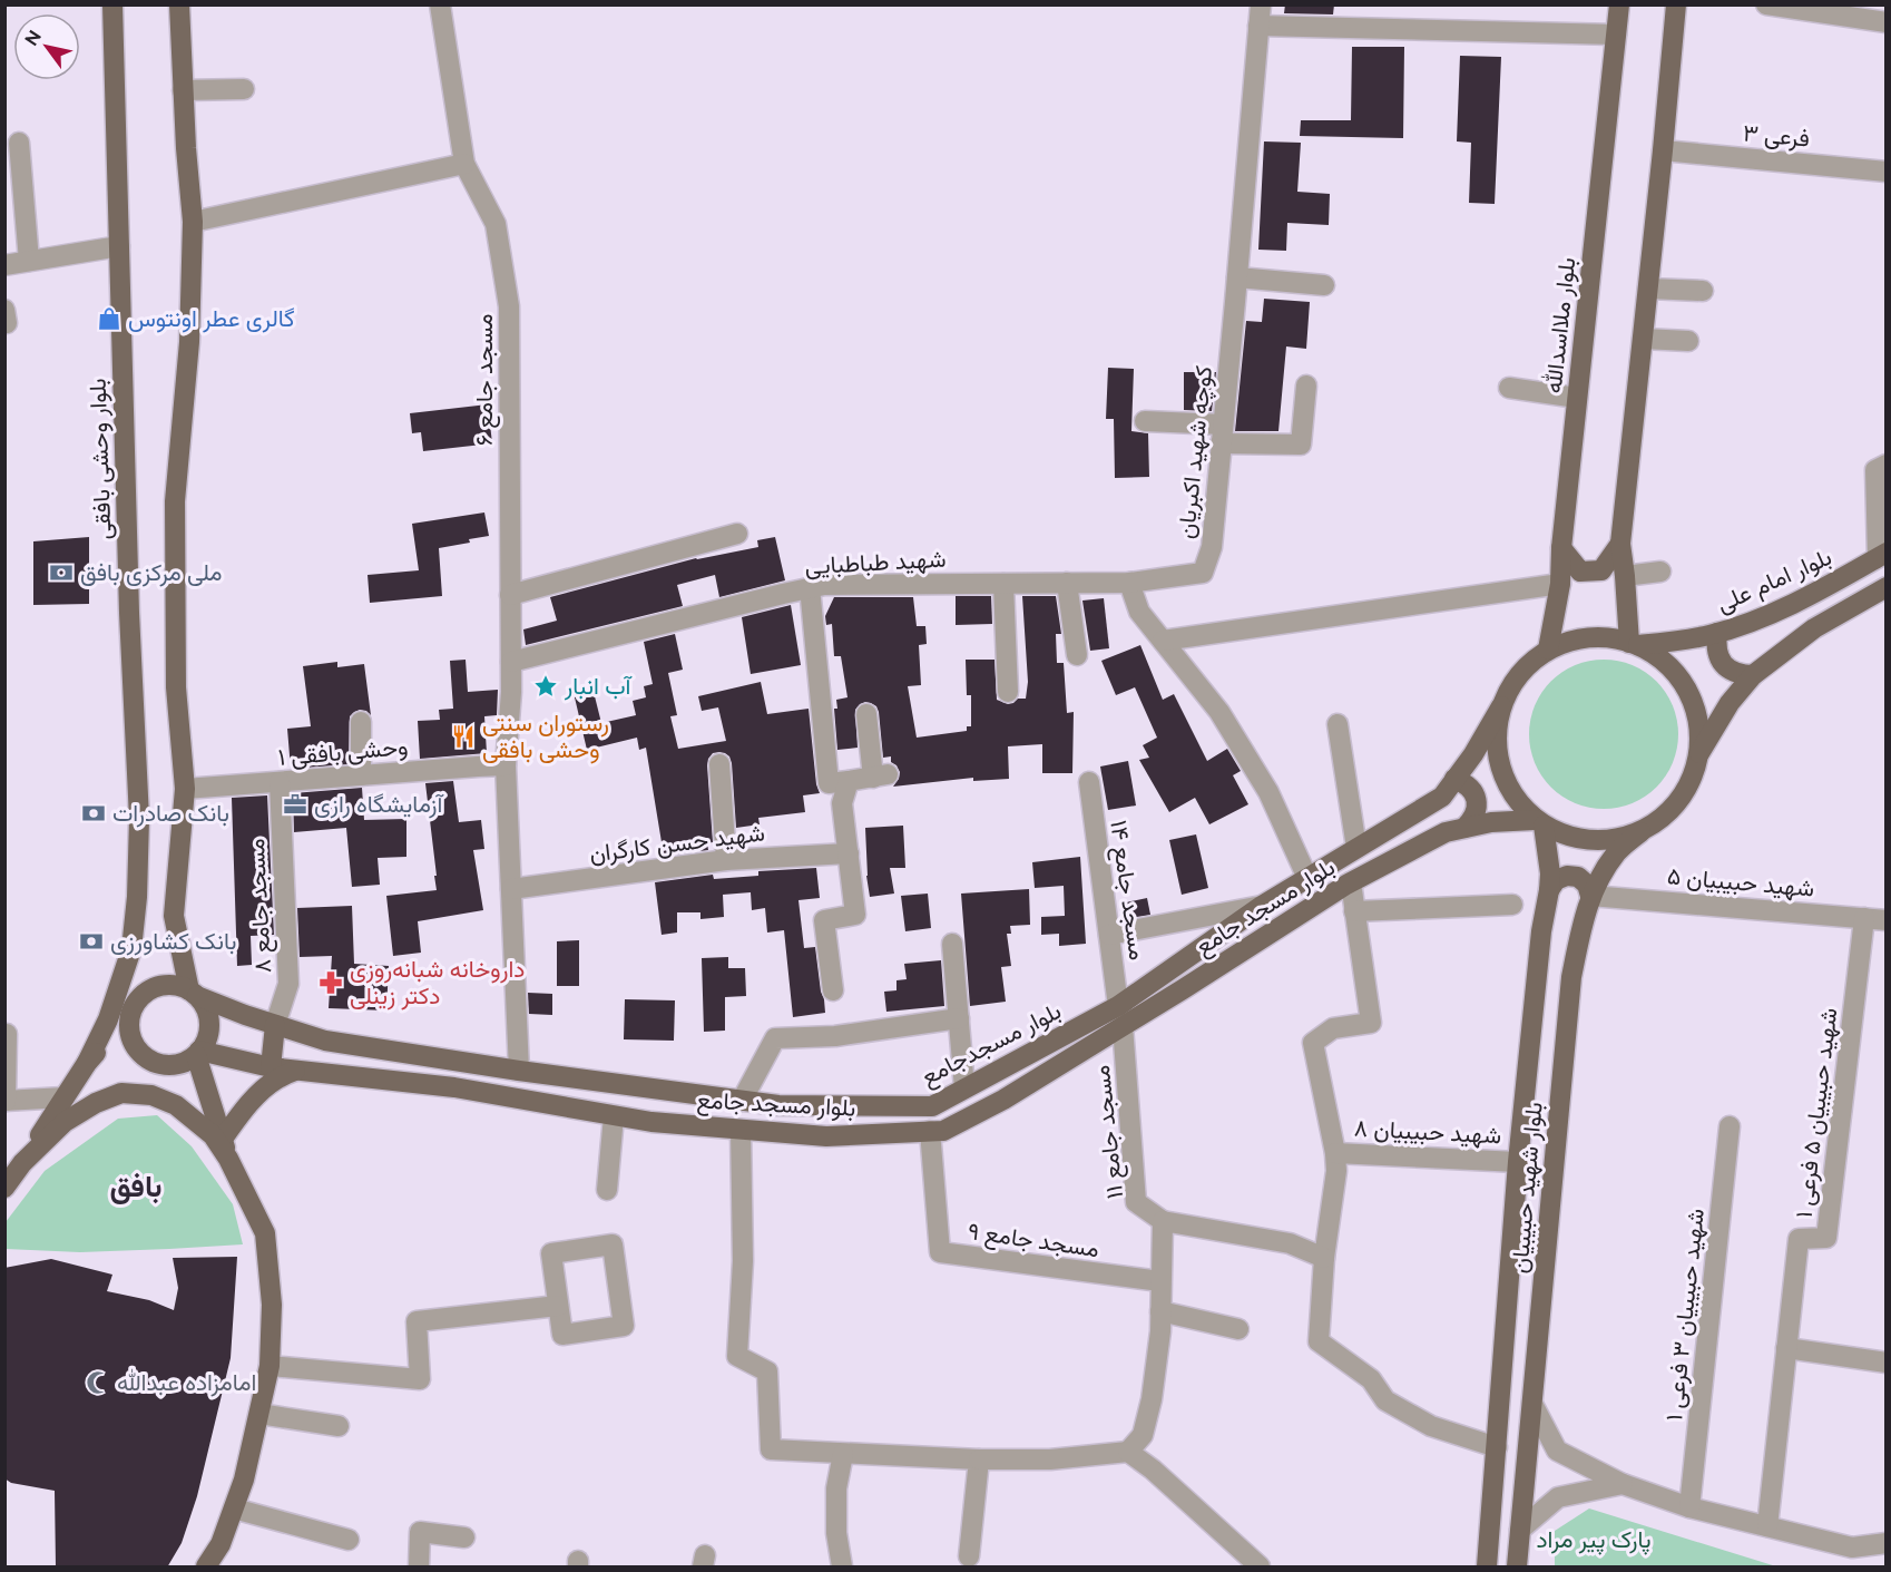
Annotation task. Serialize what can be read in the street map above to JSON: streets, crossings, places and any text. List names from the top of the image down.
{
  "streets": {
    "main road": [
      "بلوار ملااسدالله",
      "بلوار وحشی بافقی",
      "بلوار امام علی",
      "بلوار مسجد جامع",
      "بلوار مسجدجامع",
      "بلوار شهید حبیبیان"
    ],
    "street": [
      "فرعی ۳",
      "مسجد جامع ۶",
      "کوچه شهید اکبریان",
      "شهید طباطبایی",
      "وحشی بافقی ۱",
      "شهید حسن کارگران",
      "شهید حبیبیان ۵",
      "مسجد جامع ۱۴",
      "مسجد جامع ۸",
      "شهید حبیبیان ۵ فرعی ۱",
      "مسجد جامع ۱۱",
      "شهید حبیبیان ۸",
      "مسجد جامع ۹",
      "شهید حبیبیان ۳ فرعی ۱"
    ]
  },
  "crossings": [
    ["بلوار ملااسدالله", "بلوار امام علی"],
    ["بلوار ملااسدالله", "بلوار مسجد جامع"],
    ["بلوار ملااسدالله", "بلوار مسجدجامع"],
    ["بلوار ملااسدالله", "بلوار شهید حبیبیان"],
    ["مسجد جامع ۶", "شهید طباطبایی"],
    ["مسجد جامع ۶", "وحشی بافقی ۱"],
    ["مسجد جامع ۶", "شهید حسن کارگران"],
    ["مسجد جامع ۶", "بلوار مسجدجامع"],
    ["کوچه شهید اکبریان", "شهید طباطبایی"],
    ["بلوار وحشی بافقی", "بلوار مسجد جامع"],
    ["بلوار وحشی بافقی", "بلوار مسجدجامع"],
    ["بلوار امام علی", "بلوار مسجد جامع"],
    ["بلوار امام علی", "بلوار مسجدجامع"],
    ["بلوار امام علی", "بلوار شهید حبیبیان"],
    ["وحشی بافقی ۱", "مسجد جامع ۸"],
    ["شهید حبیبیان ۵", "شهید حبیبیان ۵ فرعی ۱"],
    ["شهید حبیبیان ۵", "بلوار شهید حبیبیان"],
    ["مسجد جامع ۱۴", "بلوار مسجدجامع"],
    ["مسجد جامع ۸", "بلوار مسجدجامع"],
    ["بلوار مسجد جامع", "بلوار مسجدجامع"],
    ["بلوار مسجد جامع", "مسجد جامع ۱۱"],
    ["بلوار مسجد جامع", "بلوار شهید حبیبیان"],
    ["بلوار مسجد جامع", "مسجد جامع ۹"],
    ["بلوار مسجدجامع", "بلوار شهید حبیبیان"],
    ["شهید حبیبیان ۸", "بلوار شهید حبیبیان"]
  ],
  "districts": ["بافق"],
  "parks": ["پارک پیر مراد"],
  "places": {
    "shop": ["گالری عطر اونتوس"],
    "bank": ["ملی مرکزی بافق", "بانک صادرات", "بانک کشاورزی"],
    "place": ["آب انبار"],
    "restaurant": ["رستوران سنتی وحشی بافقی"],
    "office": ["آزمایشگاه رازی"],
    "pharmacy": ["داروخانه شبانه‌روزی دکتر زینلی"],
    "mosque": ["امامزاده عبدالله"]
  },
  "north": "top left"
}
